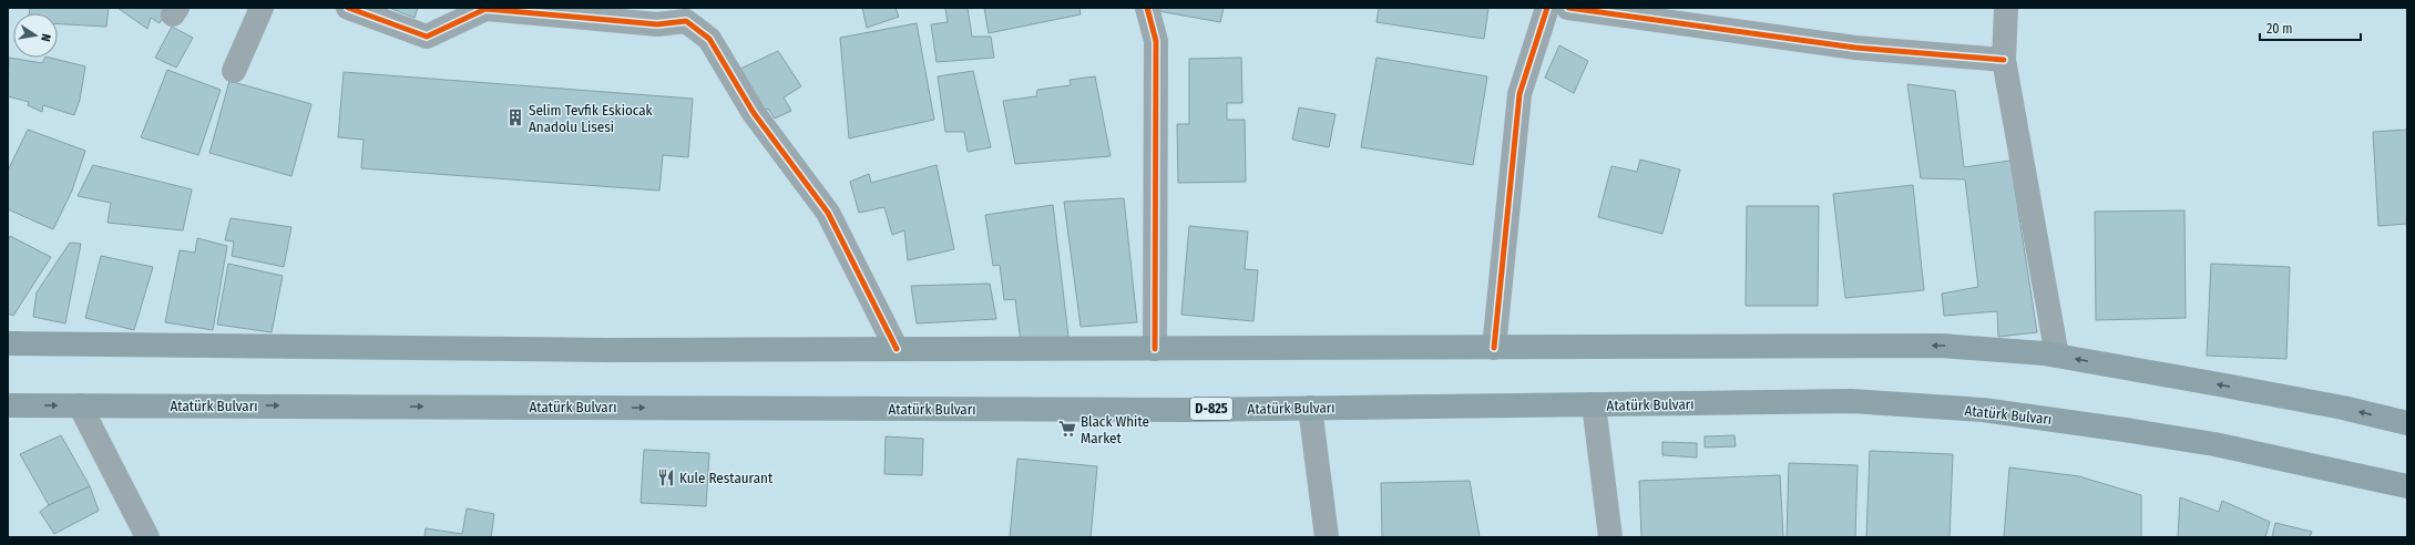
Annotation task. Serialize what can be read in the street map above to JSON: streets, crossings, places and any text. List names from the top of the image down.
{
  "streets": {
    "highway": ["Atatürk Bulvarı", "D-825"]
  },
  "places": {
    "building": ["Selim Tevfik Eskiocak Anadolu Lisesi"],
    "supermarket": ["Black White Market"],
    "restaurant": ["Kule Restaurant"]
  },
  "scale_bar": "20 m",
  "north": "right"
}
